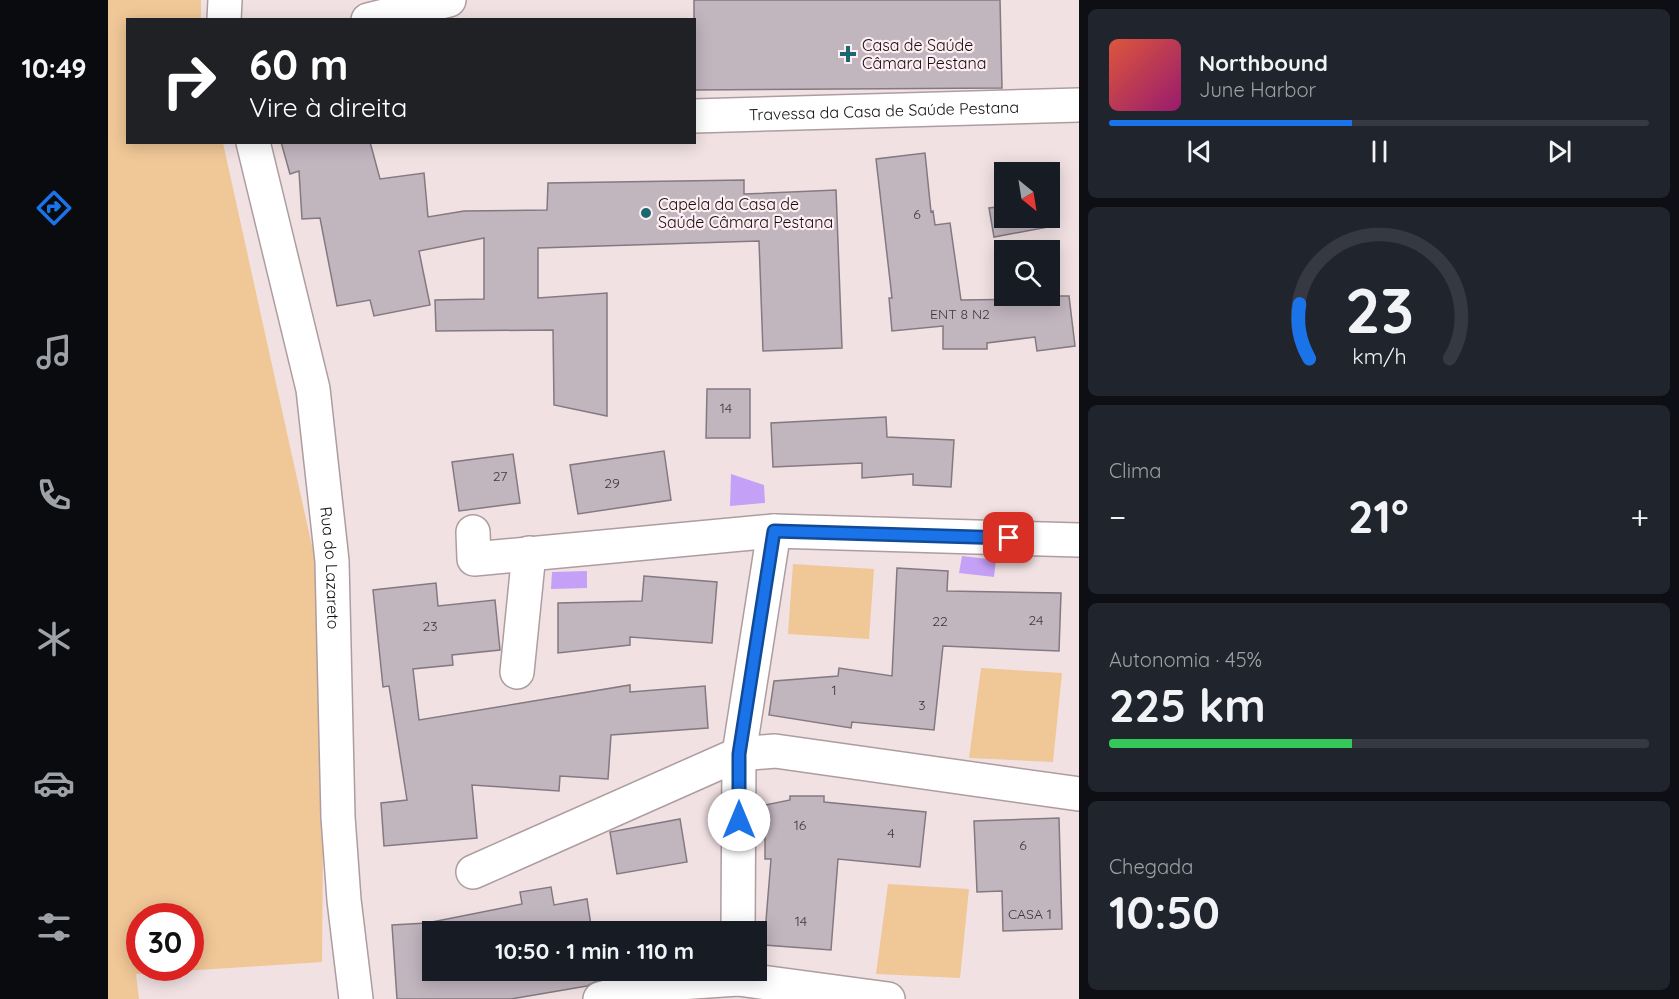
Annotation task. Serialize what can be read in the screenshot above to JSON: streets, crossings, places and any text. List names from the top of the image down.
{
  "streets": {
    "street": ["Travessa da Casa de Saúde Pestana", "Rua do Lazareto"]
  },
  "places": {
    "health": ["Casa de Saúde Câmara Pestana"],
    "other": ["Capela da Casa de Saúde Câmara Pestana"]
  },
  "house_numbers": [
    "6",
    "ENT 8 N2",
    "14",
    "27",
    "29",
    "24",
    "22",
    "23",
    "1",
    "3",
    "16",
    "4",
    "6",
    "CASA 1",
    "14"
  ],
  "north": "bottom right",
  "page": {
    "tabs": "10:49",
    "turn": ["60 m", "Vire à direita"],
    "song": ["Northbound", "June Harbor"],
    "tile": [
      "Clima",
      ["Autonomia · 45%", "225 km"],
      ["Chegada", "10:50"]
    ],
    "heat": ["−", "21°", "+"],
    "limit": "30",
    "trip": "10:50 · 1 min · 110 m",
    "gauge": ["23", "km/h"]
  }
}
